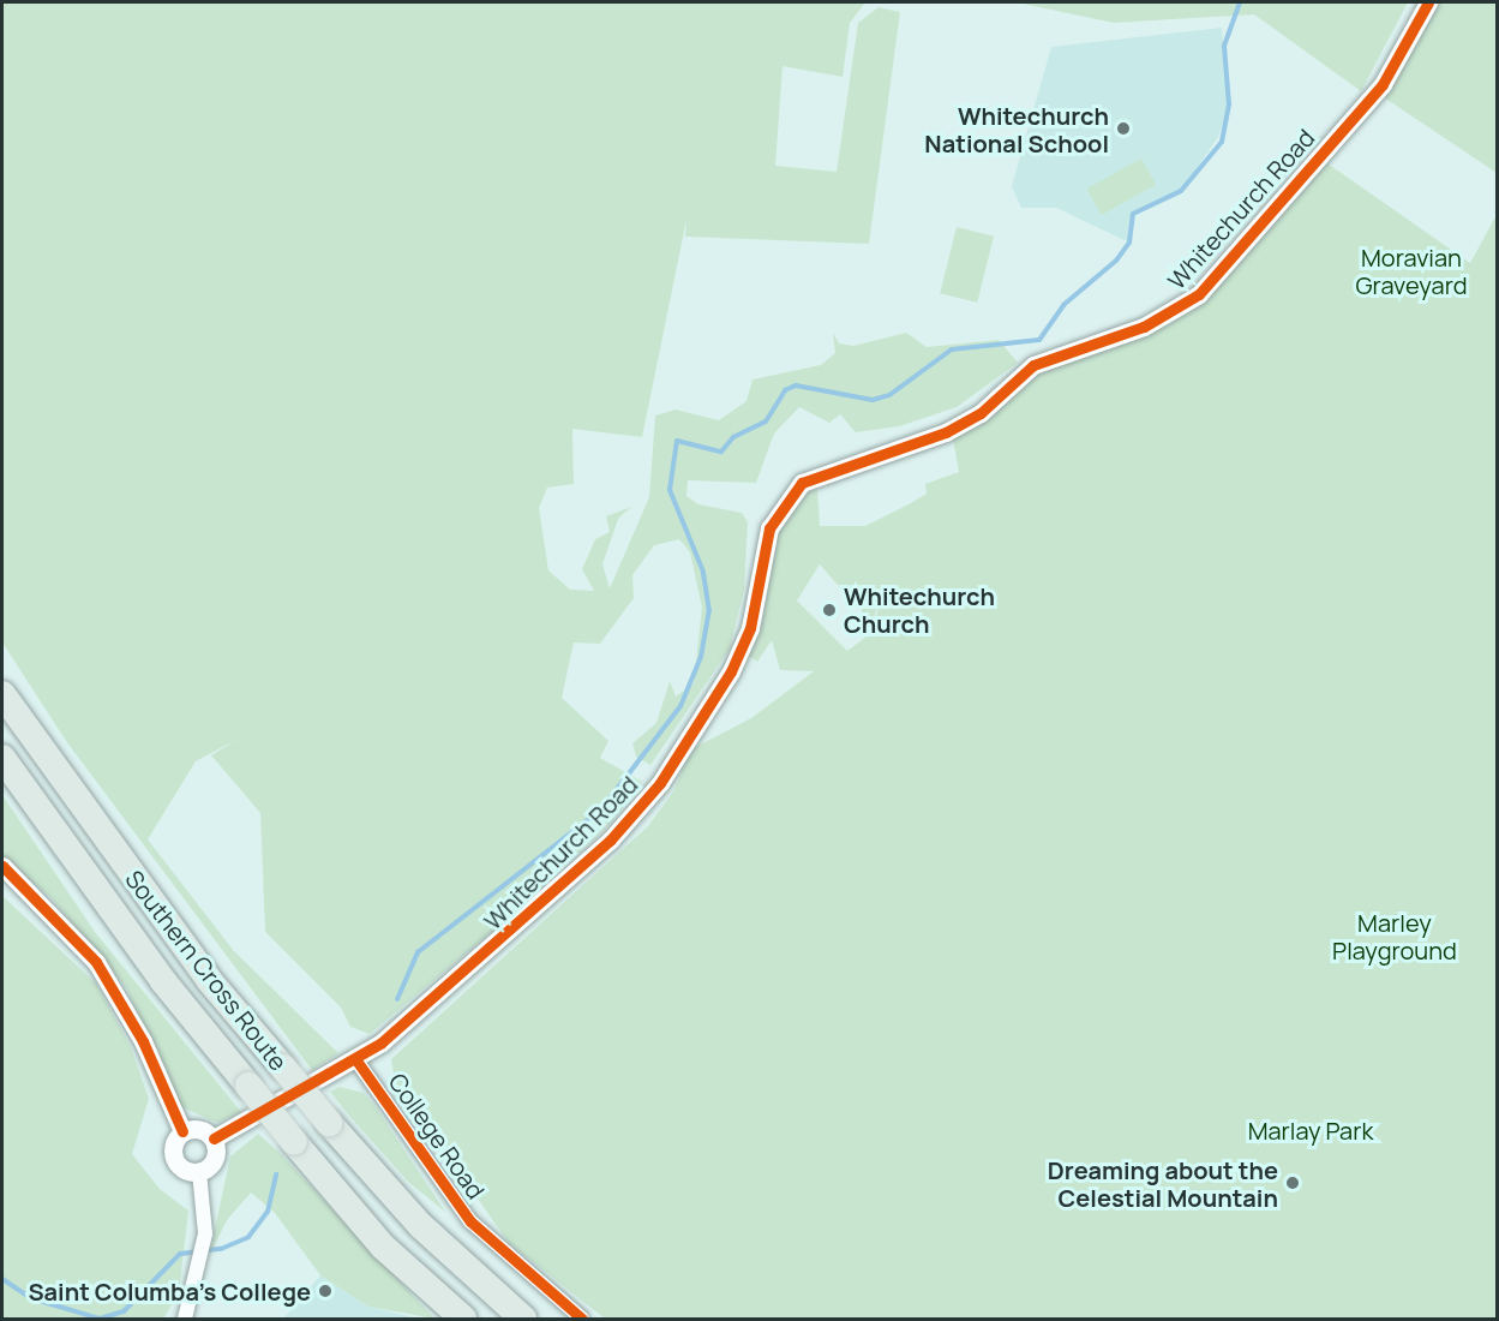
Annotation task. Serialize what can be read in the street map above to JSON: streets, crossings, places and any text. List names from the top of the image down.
{
  "streets": {
    "highway": ["Southern Cross Route"],
    "street": ["Whitechurch Road", "College Road"]
  },
  "crossings": [
    ["Whitechurch Road", "College Road"]
  ],
  "parks": ["Moravian Graveyard", "Marley Playground", "Marlay Park"],
  "places": [
    "Whitechurch National School",
    "Whitechurch Church",
    "Dreaming about the Celestial Mountain",
    "Saint Columba's College"
  ]
}
